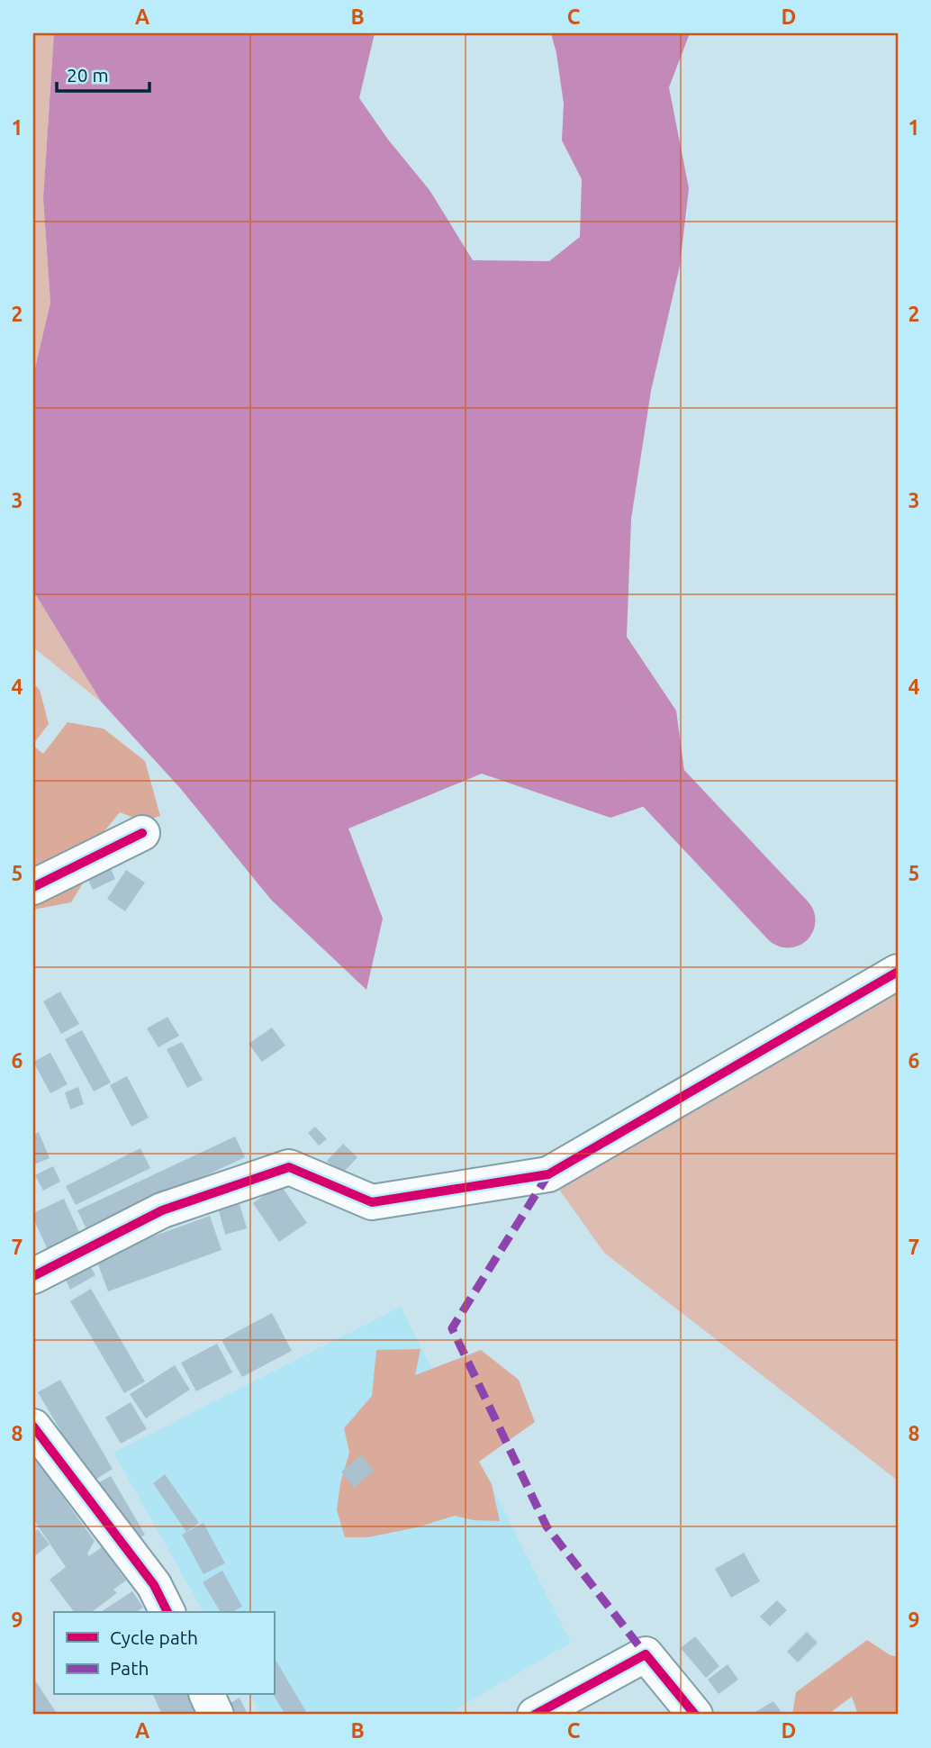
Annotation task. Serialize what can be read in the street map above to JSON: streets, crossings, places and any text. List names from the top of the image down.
{
  "legend": ["Cycle path", "Path"],
  "scale_bar": "20 m",
  "grid": {
    "columns": [
      "A",
      "B",
      "C",
      "D"
    ],
    "rows": [
      "1",
      "2",
      "3",
      "4",
      "5",
      "6",
      "7",
      "8",
      "9"
    ]
  }
}
